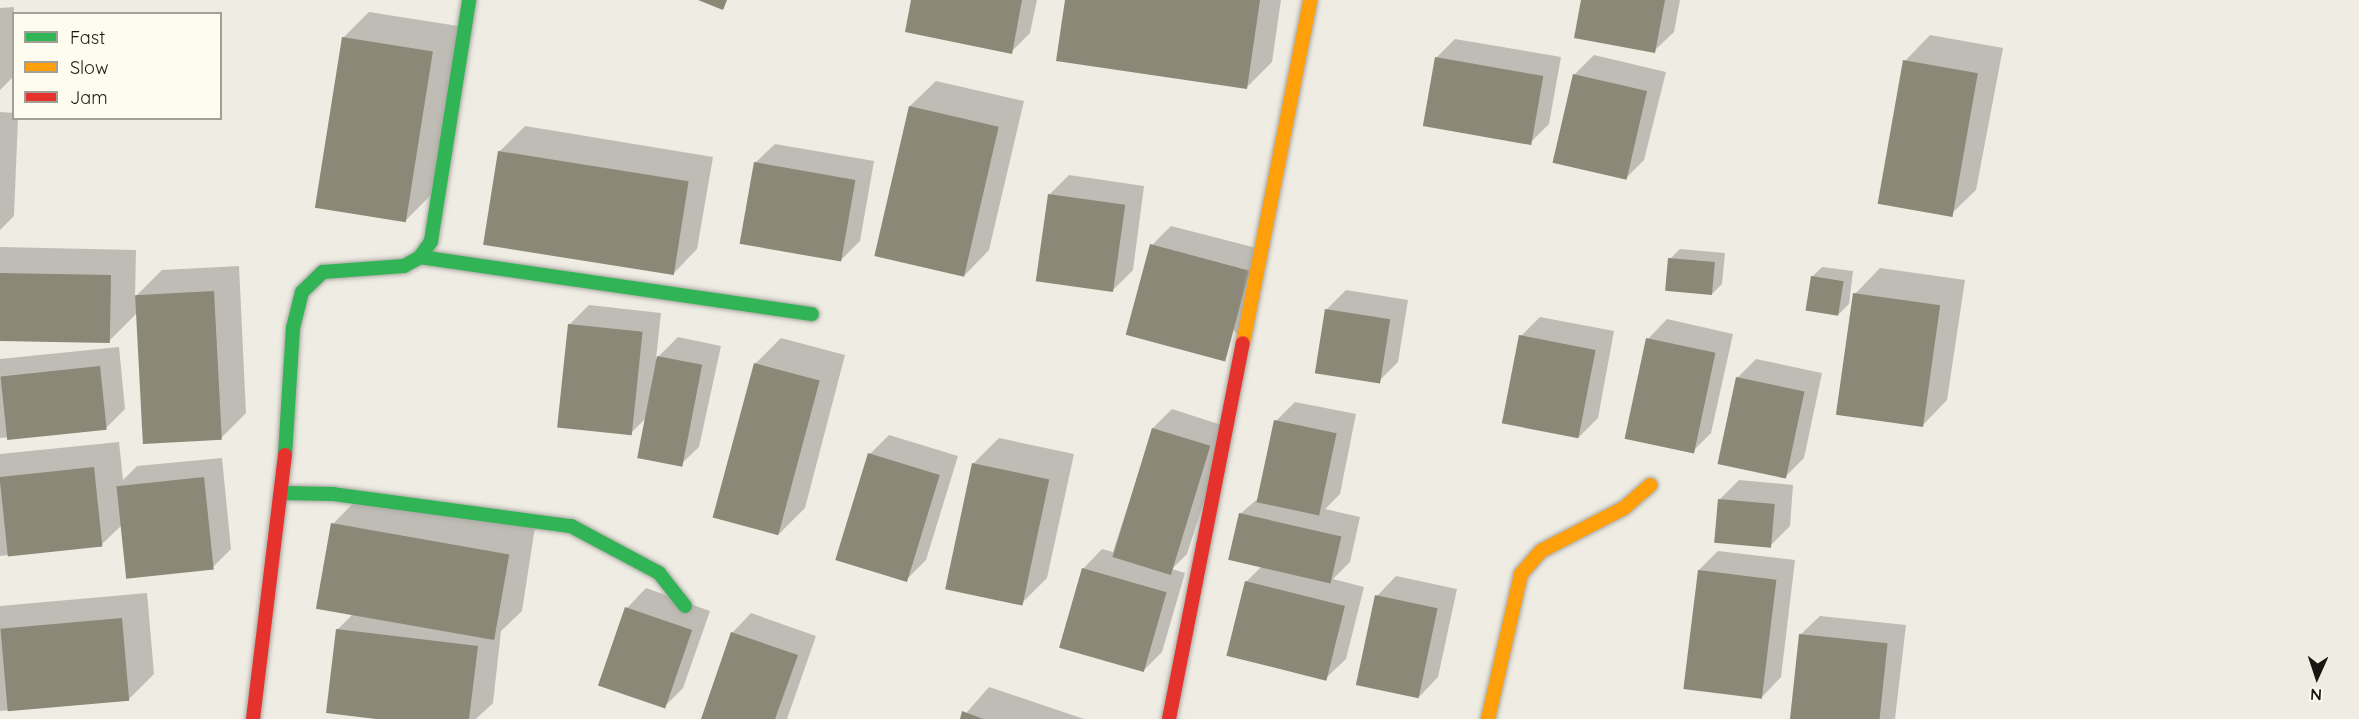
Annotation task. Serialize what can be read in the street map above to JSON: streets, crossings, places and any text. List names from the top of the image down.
{
  "legend": ["Fast", "Slow", "Jam"],
  "north": "bottom"
}
